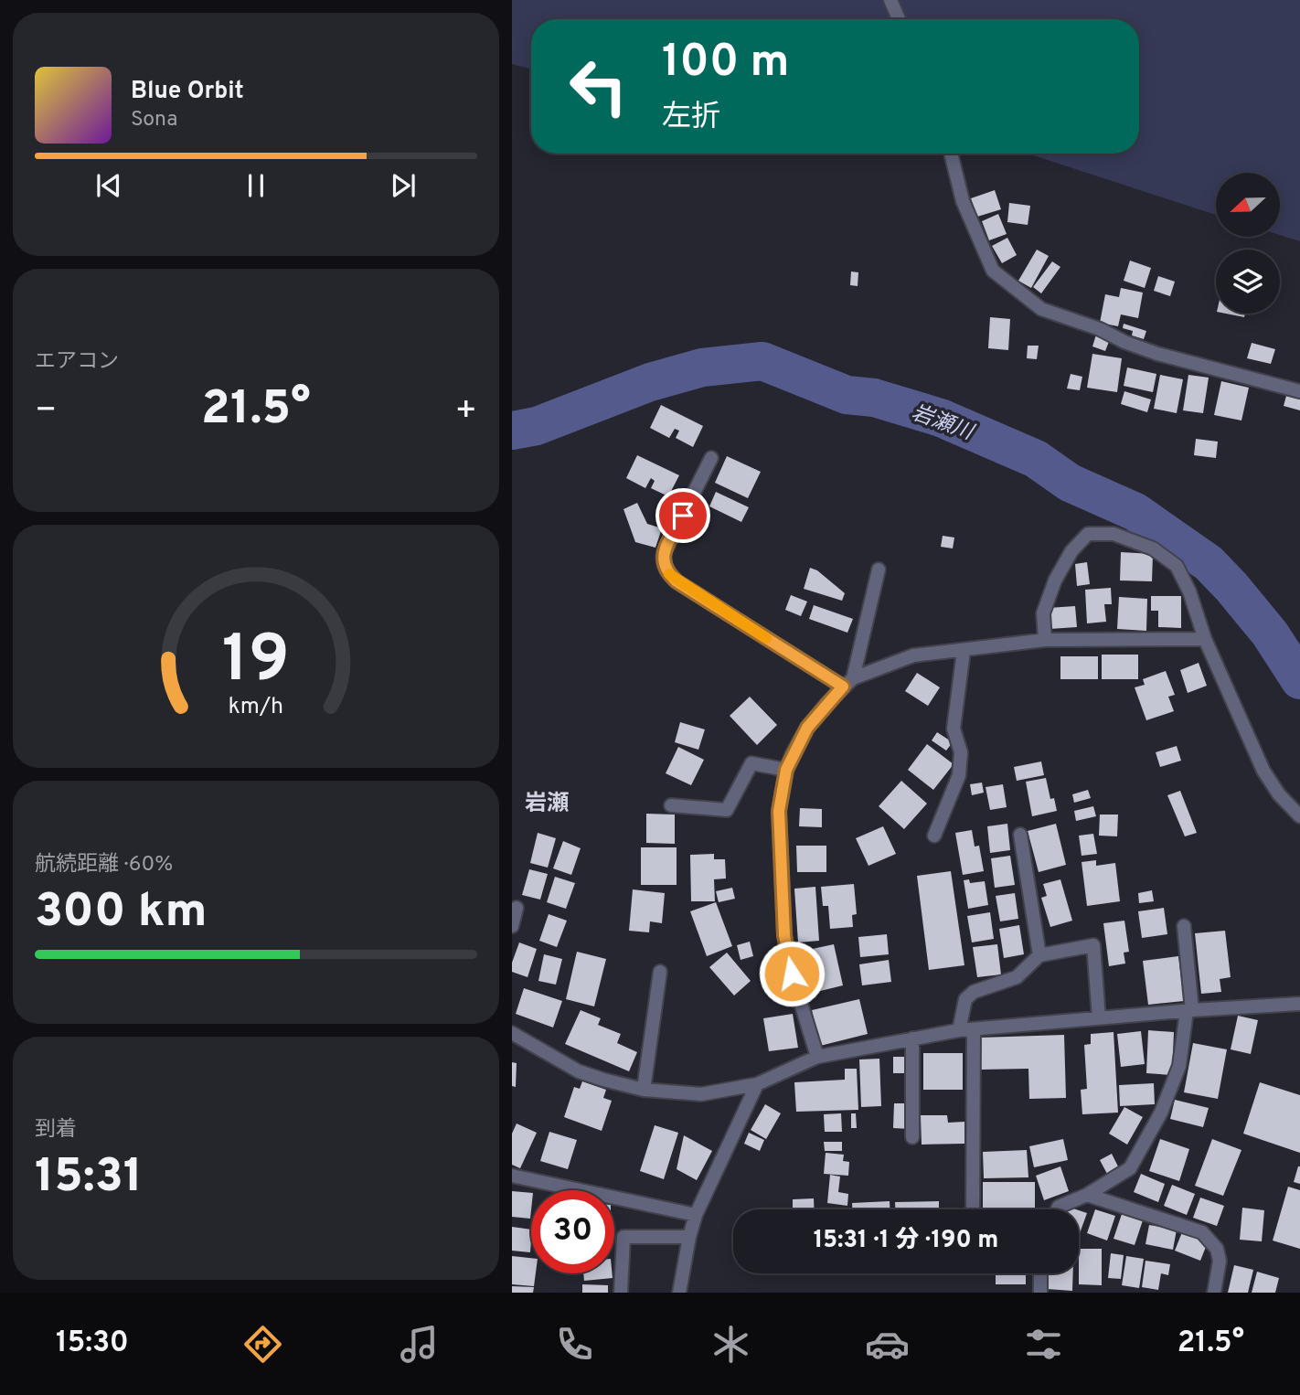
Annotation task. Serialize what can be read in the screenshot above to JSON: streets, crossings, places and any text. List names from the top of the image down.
{
  "districts": ["岩瀬"],
  "water": ["岩瀬川"],
  "north": "left",
  "page": {
    "turn": ["100 m", "左折"],
    "song": ["Blue Orbit", "Sona"],
    "tile": [
      "エアコン",
      ["航続距離 · 60%", "300 km"],
      ["到着", "15:31"]
    ],
    "heat": ["−", "21.5°", "+"],
    "limit": "30",
    "trip": "15:31 · 1 分 · 190 m",
    "tabs": ["15:30", "21.5°"],
    "gauge": ["19", "km/h"]
  }
}
